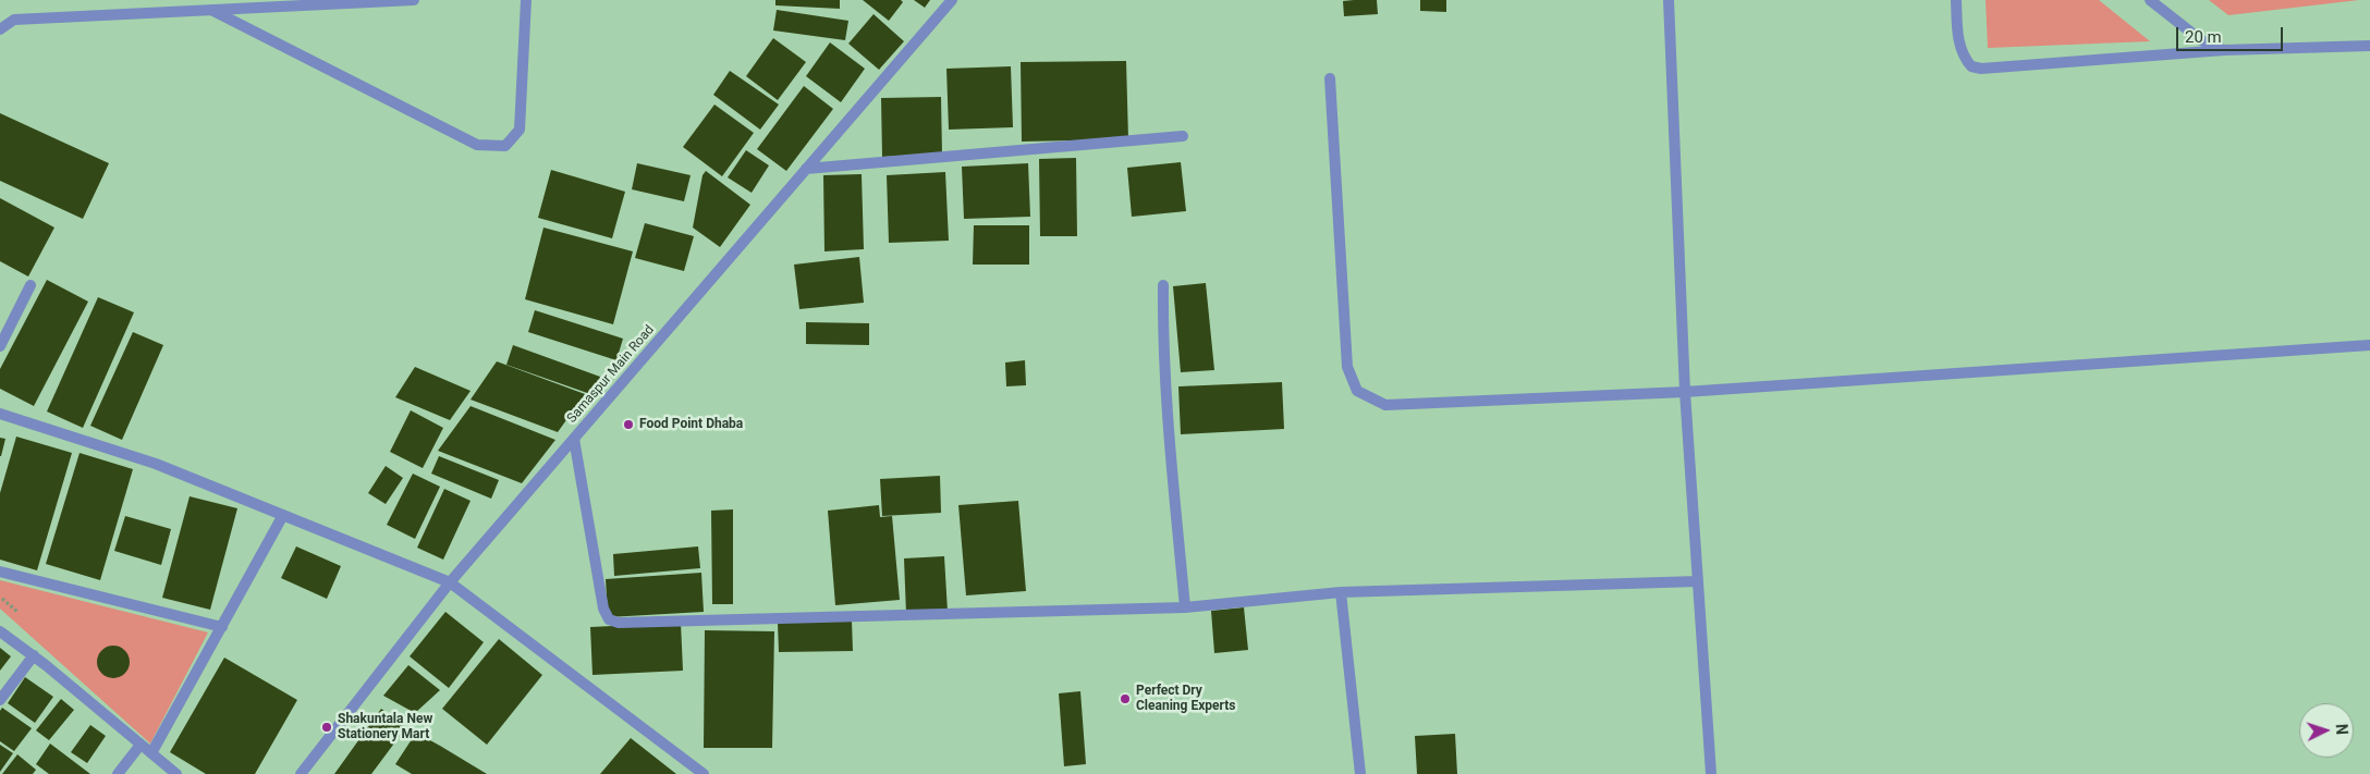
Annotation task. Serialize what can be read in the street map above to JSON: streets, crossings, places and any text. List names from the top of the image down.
{
  "streets": {
    "street": ["Samaspur Main Road"]
  },
  "places": ["Food Point Dhaba", "Perfect Dry Cleaning Experts", "Shakuntala New Stationery Mart"],
  "scale_bar": "20 m",
  "north": "right"
}
